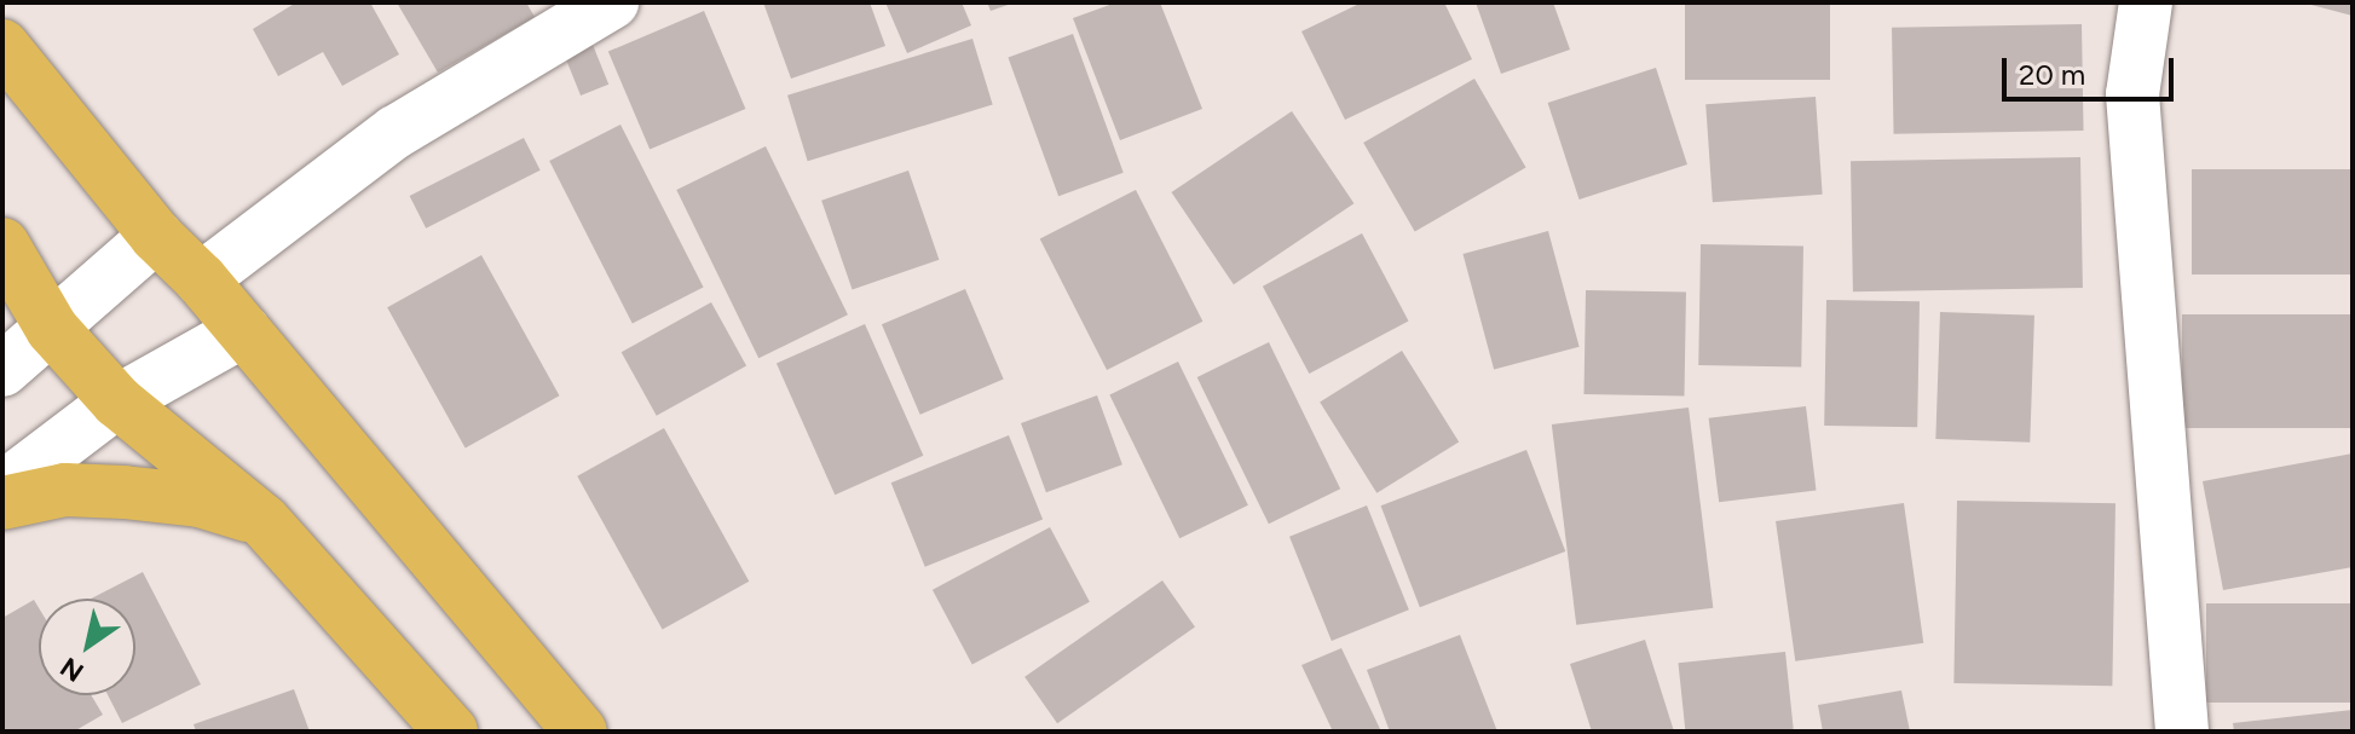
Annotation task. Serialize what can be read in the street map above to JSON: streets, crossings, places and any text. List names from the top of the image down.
{
  "scale_bar": "20 m",
  "north": "bottom left"
}
